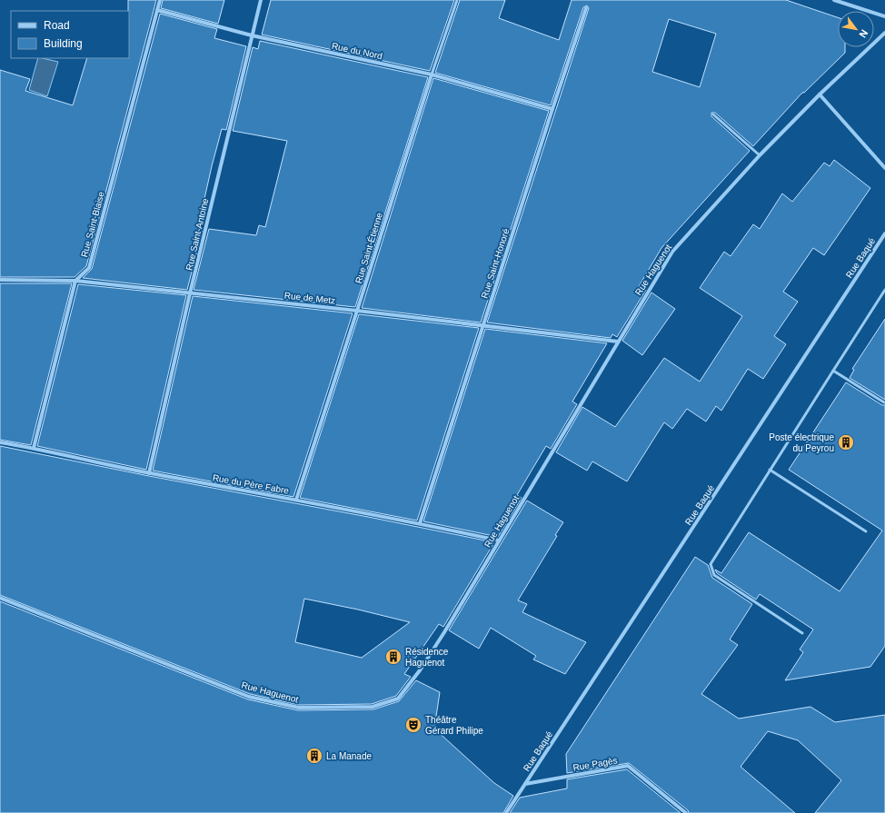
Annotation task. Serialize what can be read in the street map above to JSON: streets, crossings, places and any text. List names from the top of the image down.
{
  "streets": {
    "street": [
      "Rue du Nord",
      "Rue Saint-Blaise",
      "Rue Saint-Antoine",
      "Rue Saint-Étienne",
      "Rue Baqué",
      "Rue Saint-Honoré",
      "Rue Haguenot",
      "Rue de Metz",
      "Rue du Père Fabre",
      "Rue Pagès"
    ]
  },
  "crossings": [
    ["Rue du Nord", "Rue Saint-Blaise"],
    ["Rue du Nord", "Rue Saint-Antoine"],
    ["Rue du Nord", "Rue Saint-Étienne"],
    ["Rue du Nord", "Rue Saint-Honoré"],
    ["Rue Saint-Blaise", "Rue de Metz"],
    ["Rue Saint-Antoine", "Rue de Metz"],
    ["Rue Saint-Antoine", "Rue du Père Fabre"],
    ["Rue Saint-Étienne", "Rue de Metz"],
    ["Rue Saint-Étienne", "Rue du Père Fabre"],
    ["Rue Baqué", "Rue Pagès"],
    ["Rue Saint-Honoré", "Rue de Metz"],
    ["Rue Saint-Honoré", "Rue du Père Fabre"],
    ["Rue Haguenot", "Rue de Metz"],
    ["Rue Haguenot", "Rue du Père Fabre"]
  ],
  "places": {
    "building": ["Poste électrique du Peyrou", "Résidence Haguenot", "La Manade"],
    "theatre": ["Théâtre Gérard Philipe"]
  },
  "legend": ["Road", "Building"],
  "north": "bottom right"
}
